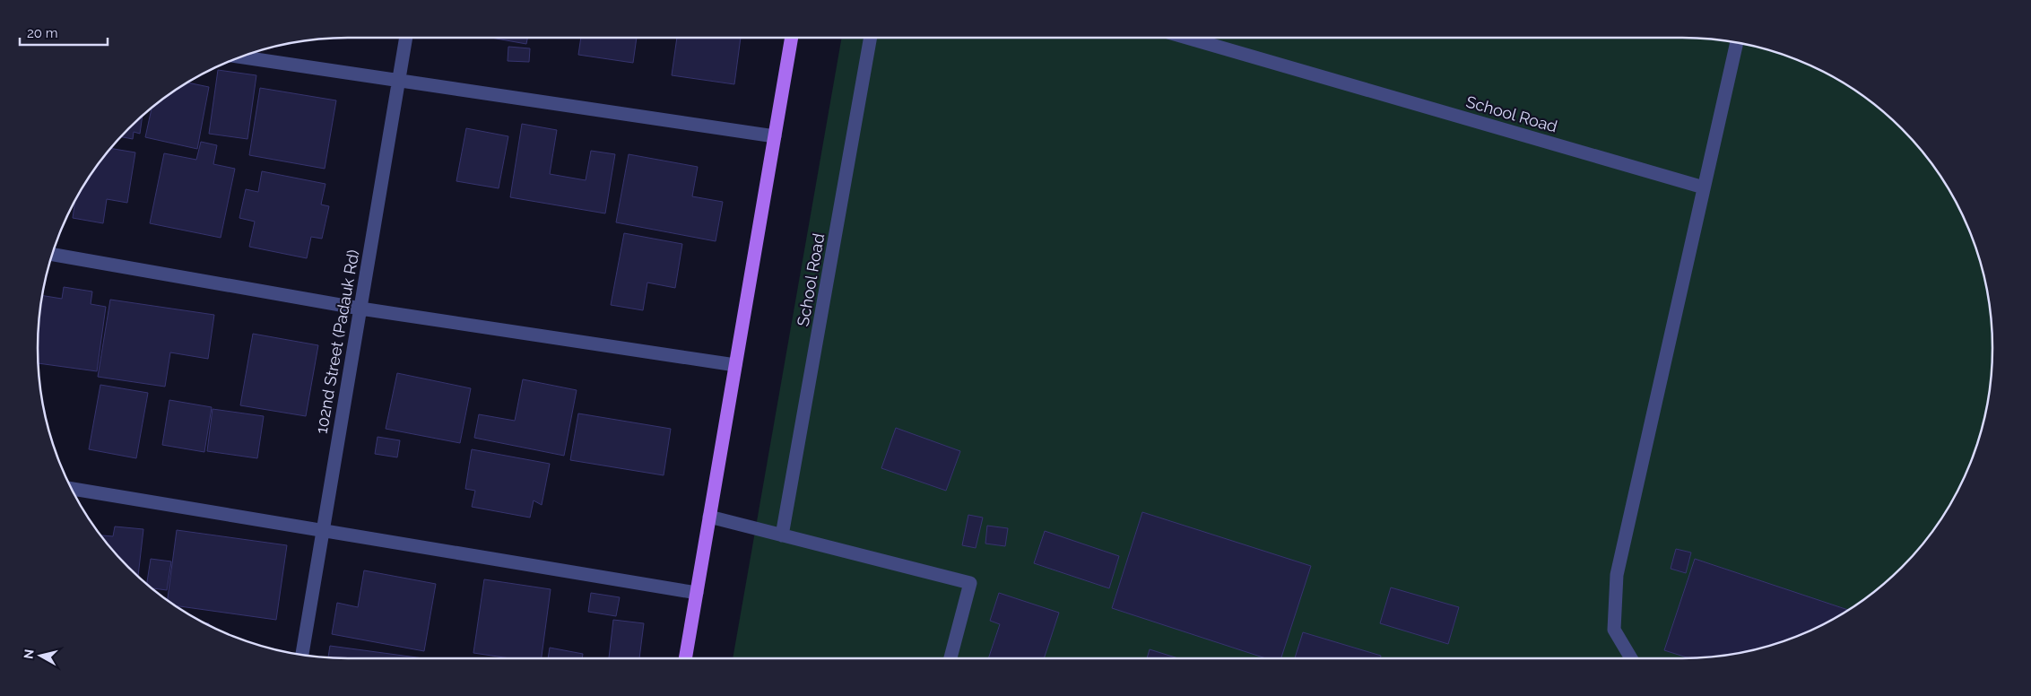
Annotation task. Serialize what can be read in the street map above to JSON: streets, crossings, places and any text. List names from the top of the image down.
{
  "streets": {
    "lane": ["School Road", "102nd Street (Padauk Rd)"]
  },
  "scale_bar": "20 m",
  "north": "left"
}
